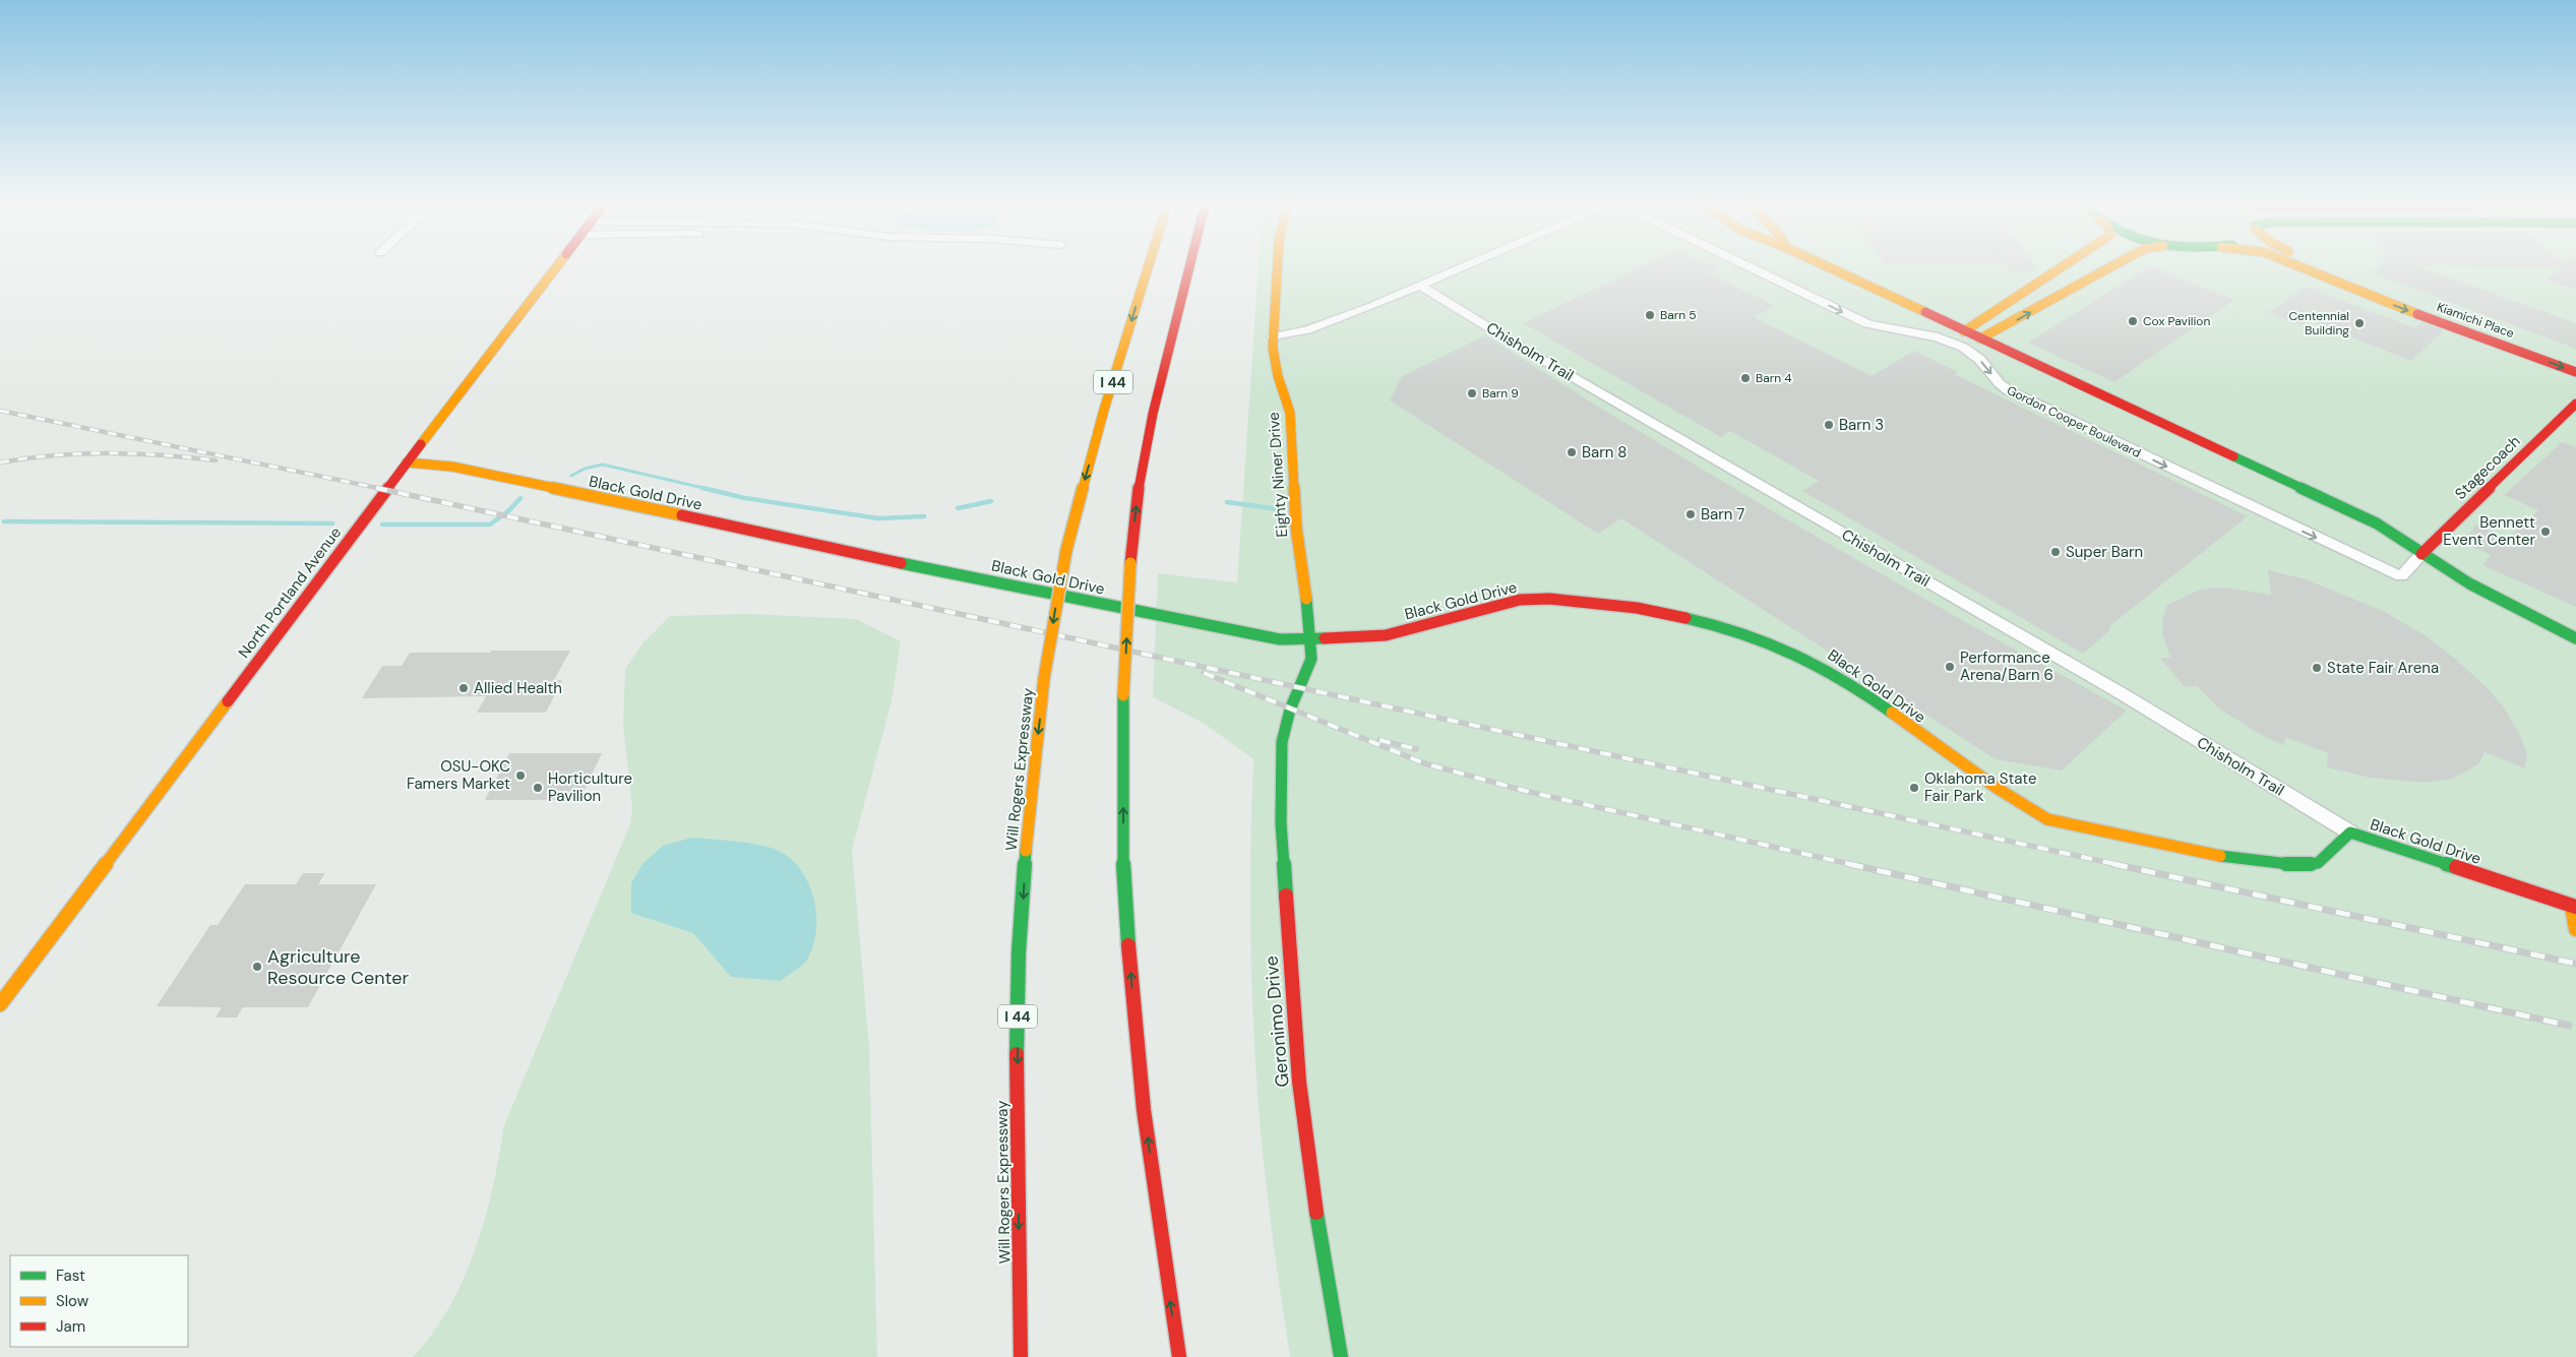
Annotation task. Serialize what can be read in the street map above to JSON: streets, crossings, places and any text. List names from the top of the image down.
{
  "streets": {
    "main road": [
      "Kiamichi Place",
      "I 44",
      "Stagecoach",
      "Eighty Niner Drive",
      "Black Gold Drive",
      "North Portland Avenue",
      "Will Rogers Expressway",
      "Geronimo Drive"
    ],
    "street": ["Chisholm Trail", "Gordon Cooper Boulevard"]
  },
  "crossings": [
    ["Chisholm Trail", "Black Gold Drive"],
    ["Gordon Cooper Boulevard", "Stagecoach"],
    ["Eighty Niner Drive", "Black Gold Drive"],
    ["Eighty Niner Drive", "Geronimo Drive"],
    ["Black Gold Drive", "North Portland Avenue"]
  ],
  "one_way": ["Kiamichi Place", "Gordon Cooper Boulevard"],
  "places": [
    "Barn 5",
    "Cox Pavilion",
    "Centennial Building",
    "Barn 4",
    "Barn 9",
    "Barn 3",
    "Barn 8",
    "Barn 7",
    "Bennett Event Center",
    "Super Barn",
    "Performance Arena/Barn 6",
    "State Fair Arena",
    "Allied Health",
    "OSU-OKC Famers Market",
    "Horticulture Pavilion",
    "Oklahoma State Fair Park",
    "Agriculture Resource Center"
  ],
  "legend": ["Fast", "Slow", "Jam"]
}
